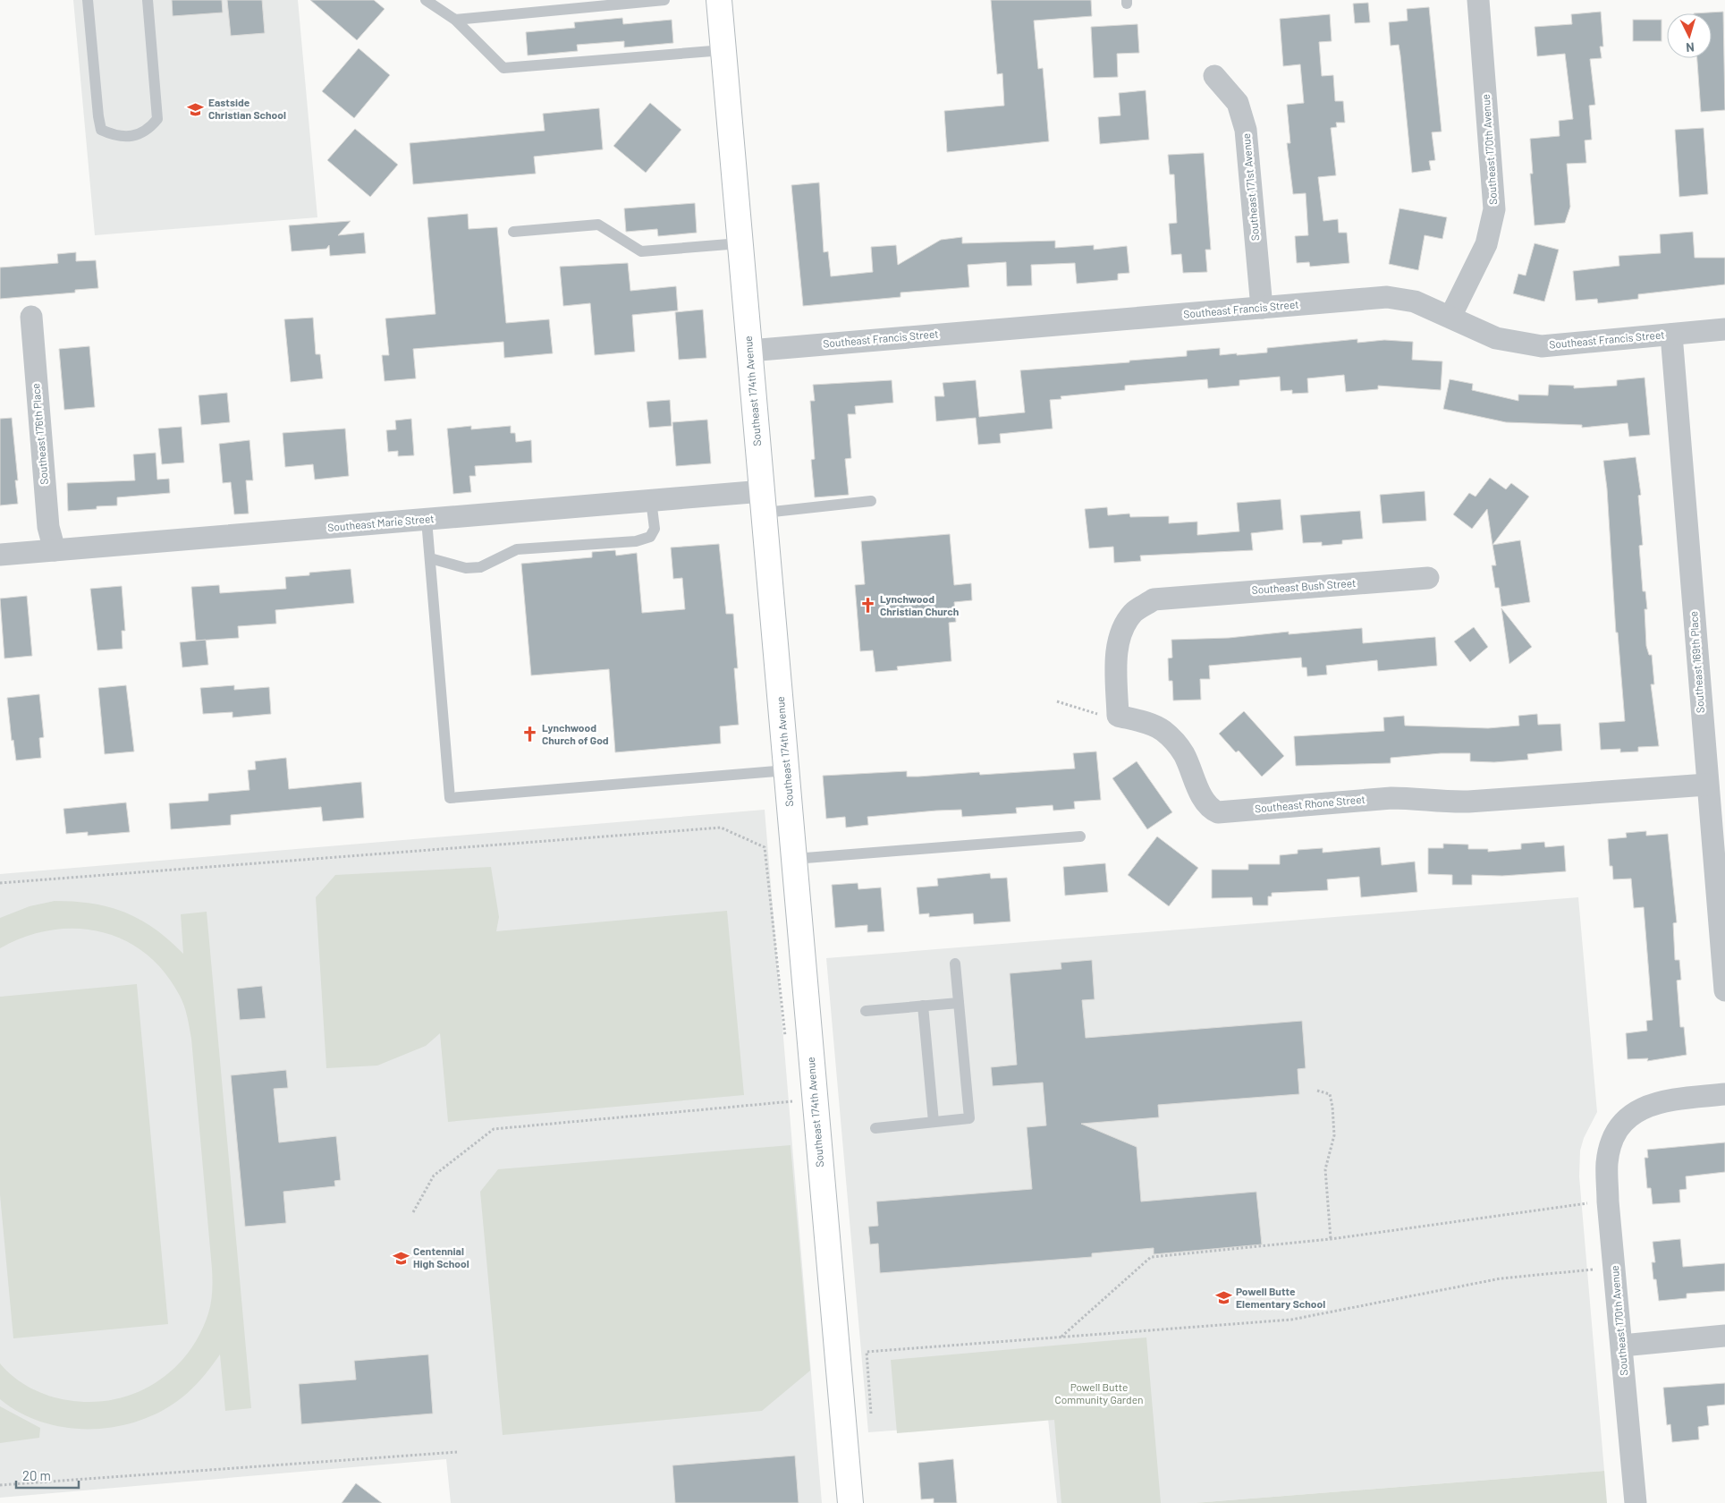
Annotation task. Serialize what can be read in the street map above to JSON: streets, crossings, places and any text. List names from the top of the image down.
{
  "streets": {
    "street": [
      "Southeast 170th Avenue",
      "Southeast 171st Avenue",
      "Southeast Francis Street",
      "Southeast 174th Avenue",
      "Southeast 176th Place",
      "Southeast Marie Street",
      "Southeast Bush Street",
      "Southeast 169th Place",
      "Southeast Rhone Street"
    ]
  },
  "crossings": [
    ["Southeast 170th Avenue", "Southeast Francis Street"],
    ["Southeast 171st Avenue", "Southeast Francis Street"],
    ["Southeast Francis Street", "Southeast 174th Avenue"],
    ["Southeast Francis Street", "Southeast 169th Place"],
    ["Southeast 174th Avenue", "Southeast Marie Street"],
    ["Southeast 176th Place", "Southeast Marie Street"],
    ["Southeast Bush Street", "Southeast Rhone Street"],
    ["Southeast 169th Place", "Southeast Rhone Street"]
  ],
  "parks": ["Powell Butte Community Garden"],
  "places": {
    "school or university": ["Eastside Christian School", "Centennial High School", "Powell Butte Elementary School"],
    "church": ["Lynchwood Christian Church", "Lynchwood Church of God"]
  },
  "scale_bar": "20 m",
  "north": "bottom"
}
